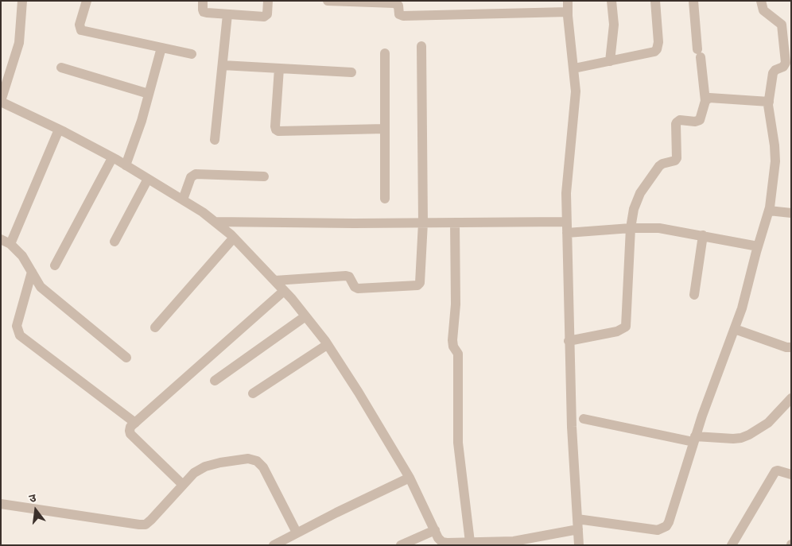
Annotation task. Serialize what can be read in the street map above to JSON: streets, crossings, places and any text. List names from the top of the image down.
{
  "north": "top"
}
